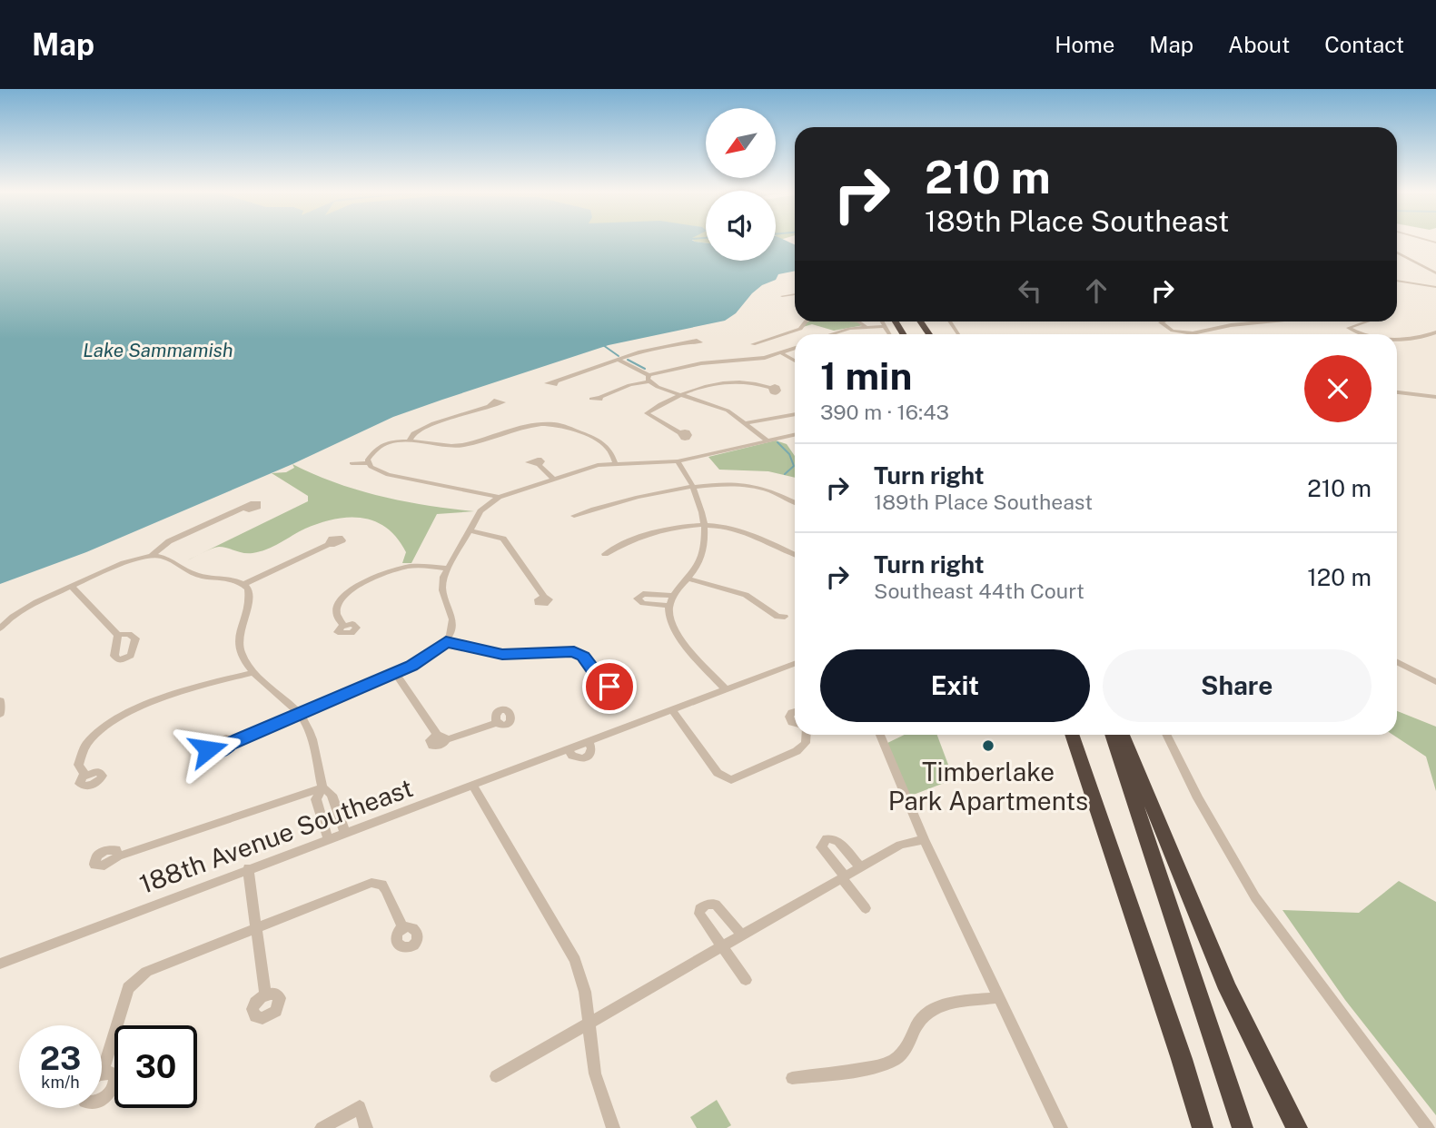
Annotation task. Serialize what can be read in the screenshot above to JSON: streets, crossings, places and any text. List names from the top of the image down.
{
  "streets": {
    "street": ["188th Avenue Southeast"]
  },
  "water": ["Lake Sammamish"],
  "places": ["Timberlake Park Apartments"],
  "north": "bottom left",
  "page": {
    "header": "Map",
    "nav": [
      "Home",
      "Map",
      "About",
      "Contact"
    ],
    "turn": ["210 m", "189th Place Southeast"],
    "heading": ["1 min", "390 m · 16:43"],
    "list": [
      {
        "name": "Turn right",
        "note": "189th Place Southeast",
        "value": "210 m"
      },
      {
        "name": "Turn right",
        "note": "Southeast 44th Court",
        "value": "120 m"
      }
    ],
    "buttons": ["Exit", "Share"],
    "speed": "23 km/h",
    "limit": "30"
  }
}
